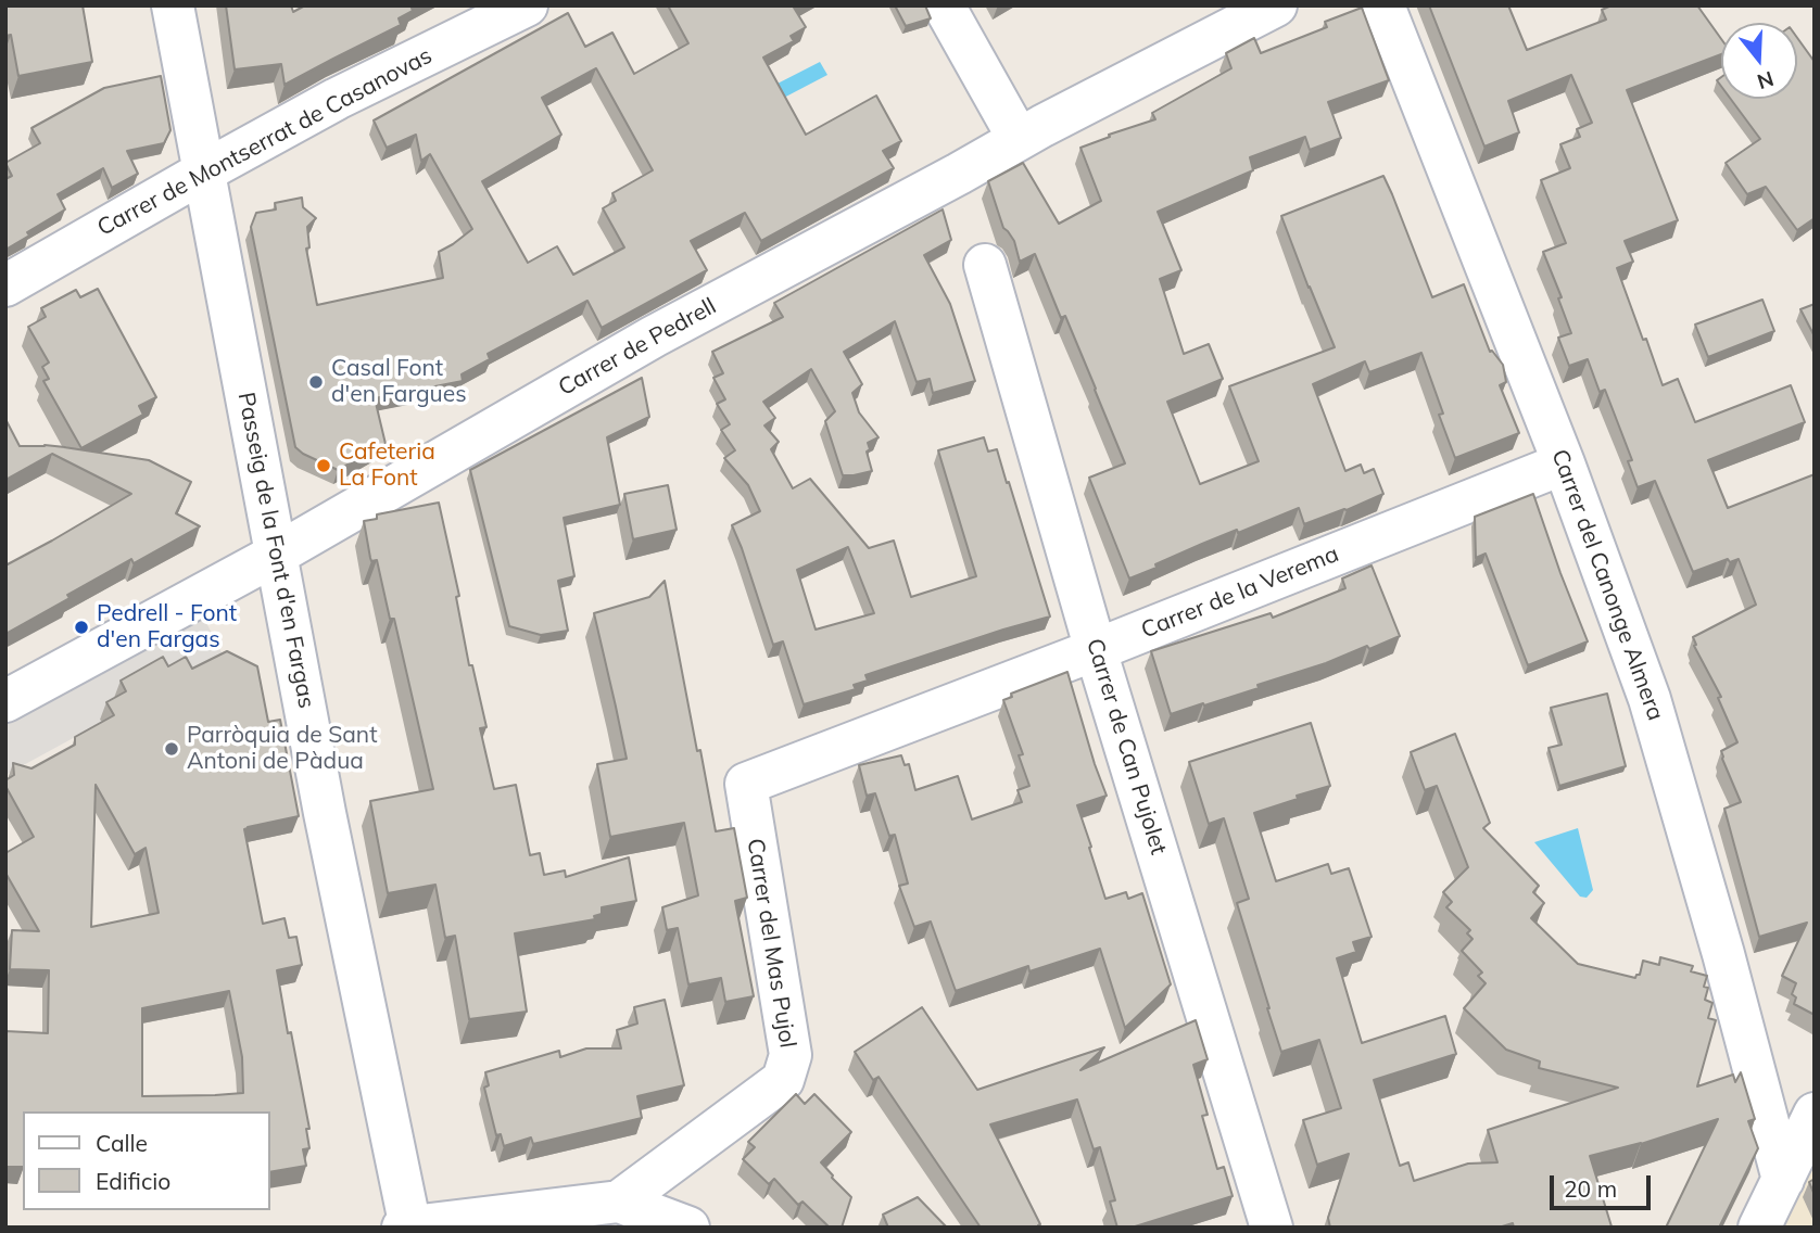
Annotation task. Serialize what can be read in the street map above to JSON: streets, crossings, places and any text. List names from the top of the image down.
{
  "streets": {
    "street": [
      "Carrer de Montserrat de Casanovas",
      "Carrer de Pedrell",
      "Passeig de la Font d'en Fargas",
      "Carrer del Canonge Almera",
      "Carrer de la Verema",
      "Carrer de Can Pujolet",
      "Carrer del Mas Pujol"
    ]
  },
  "crossings": [
    ["Carrer de Montserrat de Casanovas", "Passeig de la Font d'en Fargas"],
    ["Carrer de Pedrell", "Passeig de la Font d'en Fargas"],
    ["Carrer del Canonge Almera", "Carrer de la Verema"],
    ["Carrer de la Verema", "Carrer de Can Pujolet"],
    ["Carrer de la Verema", "Carrer del Mas Pujol"]
  ],
  "places": [
    "Casal Font d'en Fargues",
    "Cafeteria La Font",
    "Pedrell - Font d'en Fargas",
    "Parròquia de Sant Antoni de Pàdua"
  ],
  "legend": ["Calle", "Edificio"],
  "scale_bar": "20 m",
  "north": "bottom"
}
